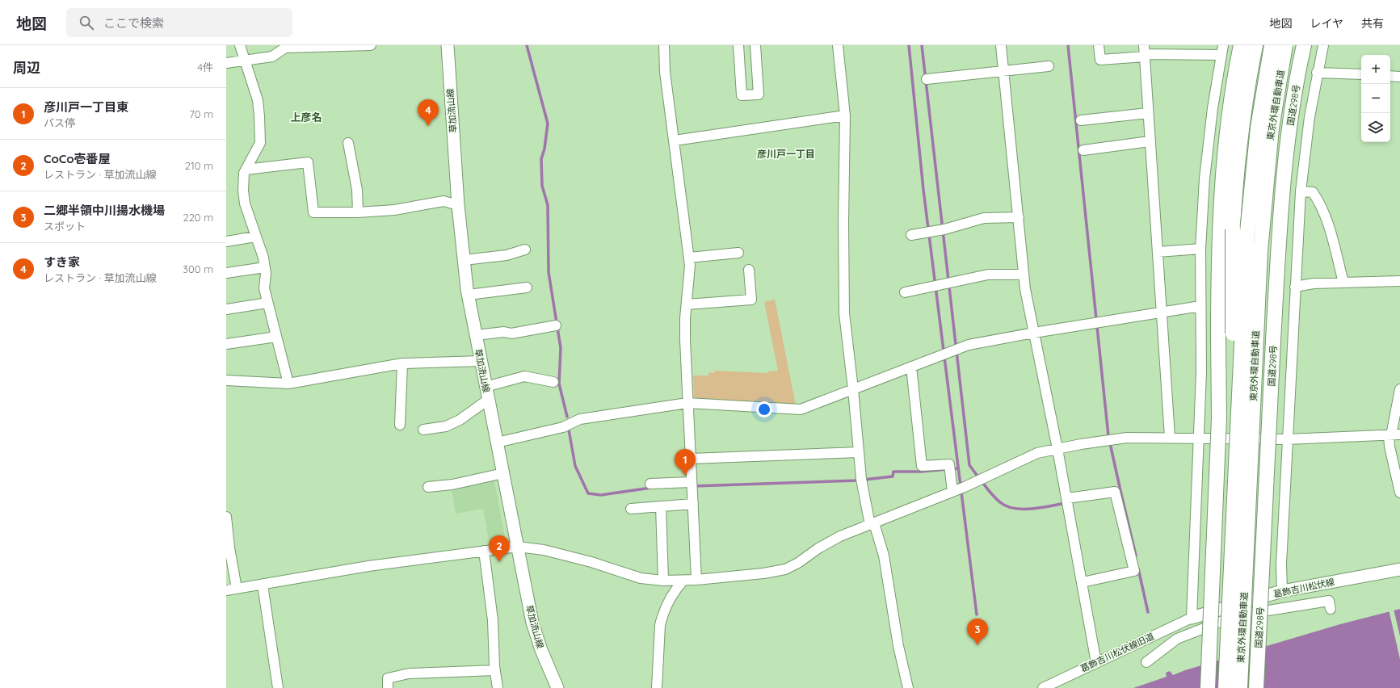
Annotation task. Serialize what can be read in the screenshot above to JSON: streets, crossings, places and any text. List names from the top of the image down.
{
  "streets": {
    "highway": ["東京外環自動車道", "国道298号"],
    "main road": ["草加流山線", "葛飾吉川松伏線"],
    "street": ["葛飾吉川松伏線旧道"]
  },
  "crossings": [
    ["葛飾吉川松伏線", "葛飾吉川松伏線旧道"]
  ],
  "districts": ["上彦名", "彦川戸一丁目"],
  "page": {
    "header": "地図",
    "search": "ここで検索",
    "nav": ["地図", "レイヤ", "共有"],
    "heading": ["周辺", "4件"],
    "map_buttons": ["+", "−"],
    "list": [
      {
        "mark": "1",
        "name": "彦川戸一丁目東",
        "note": "バス停",
        "value": "70 m"
      },
      {
        "mark": "2",
        "name": "CoCo壱番屋",
        "note": "レストラン · 草加流山線",
        "value": "210 m"
      },
      {
        "mark": "3",
        "name": "二郷半領中川揚水機場",
        "note": "スポット",
        "value": "220 m"
      },
      {
        "mark": "4",
        "name": "すき家",
        "note": "レストラン · 草加流山線",
        "value": "300 m"
      }
    ],
    "pins": [
      "4",
      "1",
      "2",
      "3"
    ]
  }
}
